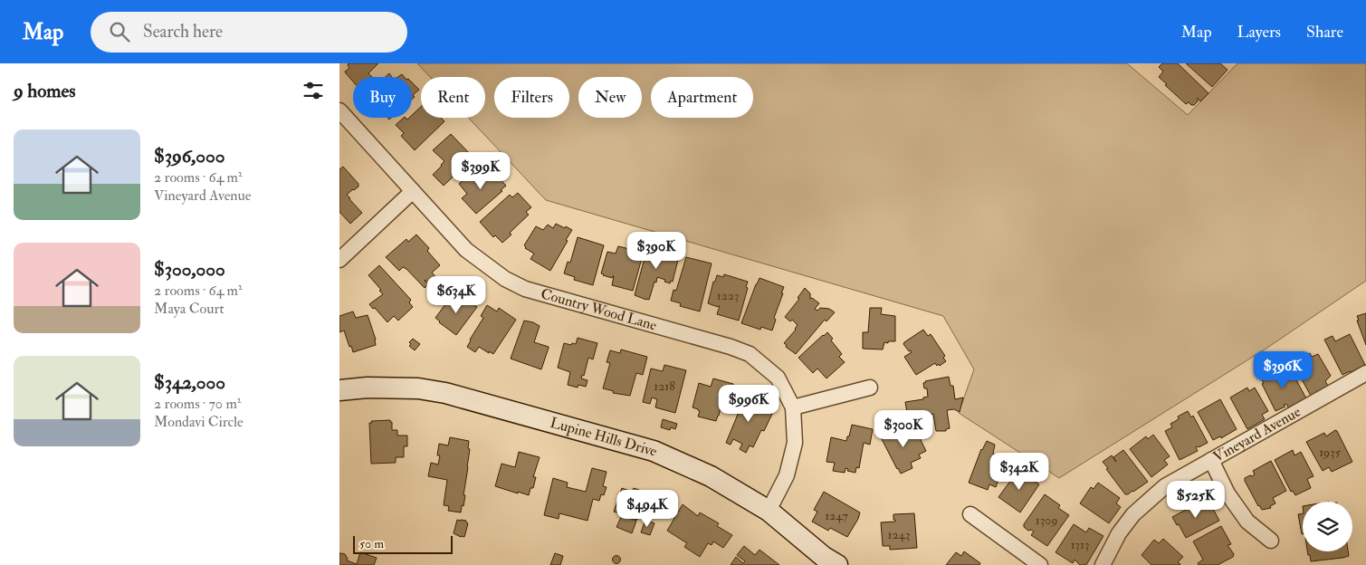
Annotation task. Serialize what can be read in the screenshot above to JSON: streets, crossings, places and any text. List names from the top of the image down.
{
  "streets": {
    "street": ["Country Wood Lane", "Vineyard Avenue", "Lupine Hills Drive"]
  },
  "crossings": [
    ["Country Wood Lane", "Lupine Hills Drive"]
  ],
  "house_numbers": [
    "1223",
    "1218",
    "1935",
    "1247",
    "1309",
    "1243",
    "1313"
  ],
  "scale_bar": "50 m",
  "page": {
    "header": "Map",
    "search": "Search here",
    "nav": ["Map", "Layers", "Share"],
    "heading": "9 homes",
    "chip": [
      "Buy",
      "Rent",
      "Filters",
      "New",
      "Apartment"
    ],
    "list": [
      {
        "name": "$396,000",
        "note": "2 rooms · 64 m² · Vineyard Avenue"
      },
      {
        "name": "$300,000",
        "note": "2 rooms · 64 m² · Maya Court"
      },
      {
        "name": "$342,000",
        "note": "2 rooms · 70 m² · Mondavi Circle"
      }
    ],
    "price": [
      "$399K",
      "$390K",
      "$634K",
      "$396K",
      "$996K",
      "$300K",
      "$342K",
      "$525K",
      "$494K"
    ],
    "scale": "50 m"
  }
}
